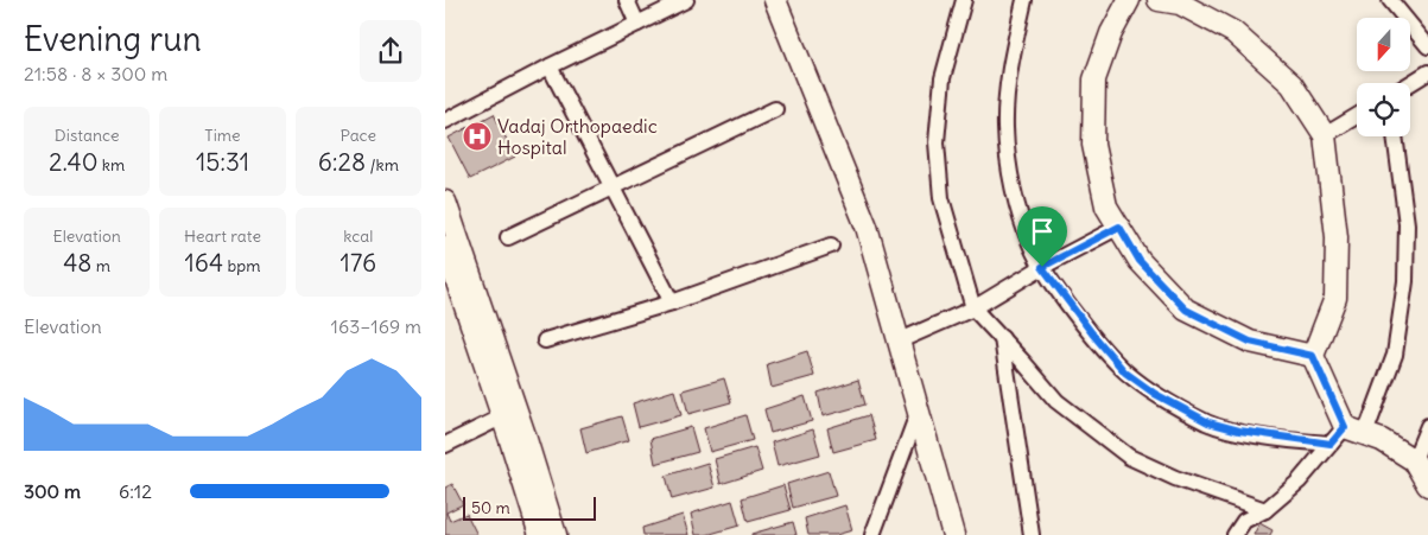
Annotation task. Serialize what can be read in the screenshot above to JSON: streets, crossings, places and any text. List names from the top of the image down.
{
  "places": {
    "hospital": ["Vadaj Orthopaedic Hospital"]
  },
  "scale_bar": "50 m",
  "north": "bottom",
  "page": {
    "heading": ["Evening run", "21:58 · 8 × 300 m"],
    "stats": [
      ["Distance", "2.40 km"],
      ["Time", "15:31"],
      ["Pace", "6:28 /km"],
      ["Elevation", "48 m"],
      ["Heart rate", "164 bpm"],
      ["kcal", "176"]
    ],
    "chart": ["Elevation", "163–169 m"],
    "list": [
      {
        "name": "300 m",
        "note": "6:12"
      }
    ],
    "scale": "50 m"
  }
}
